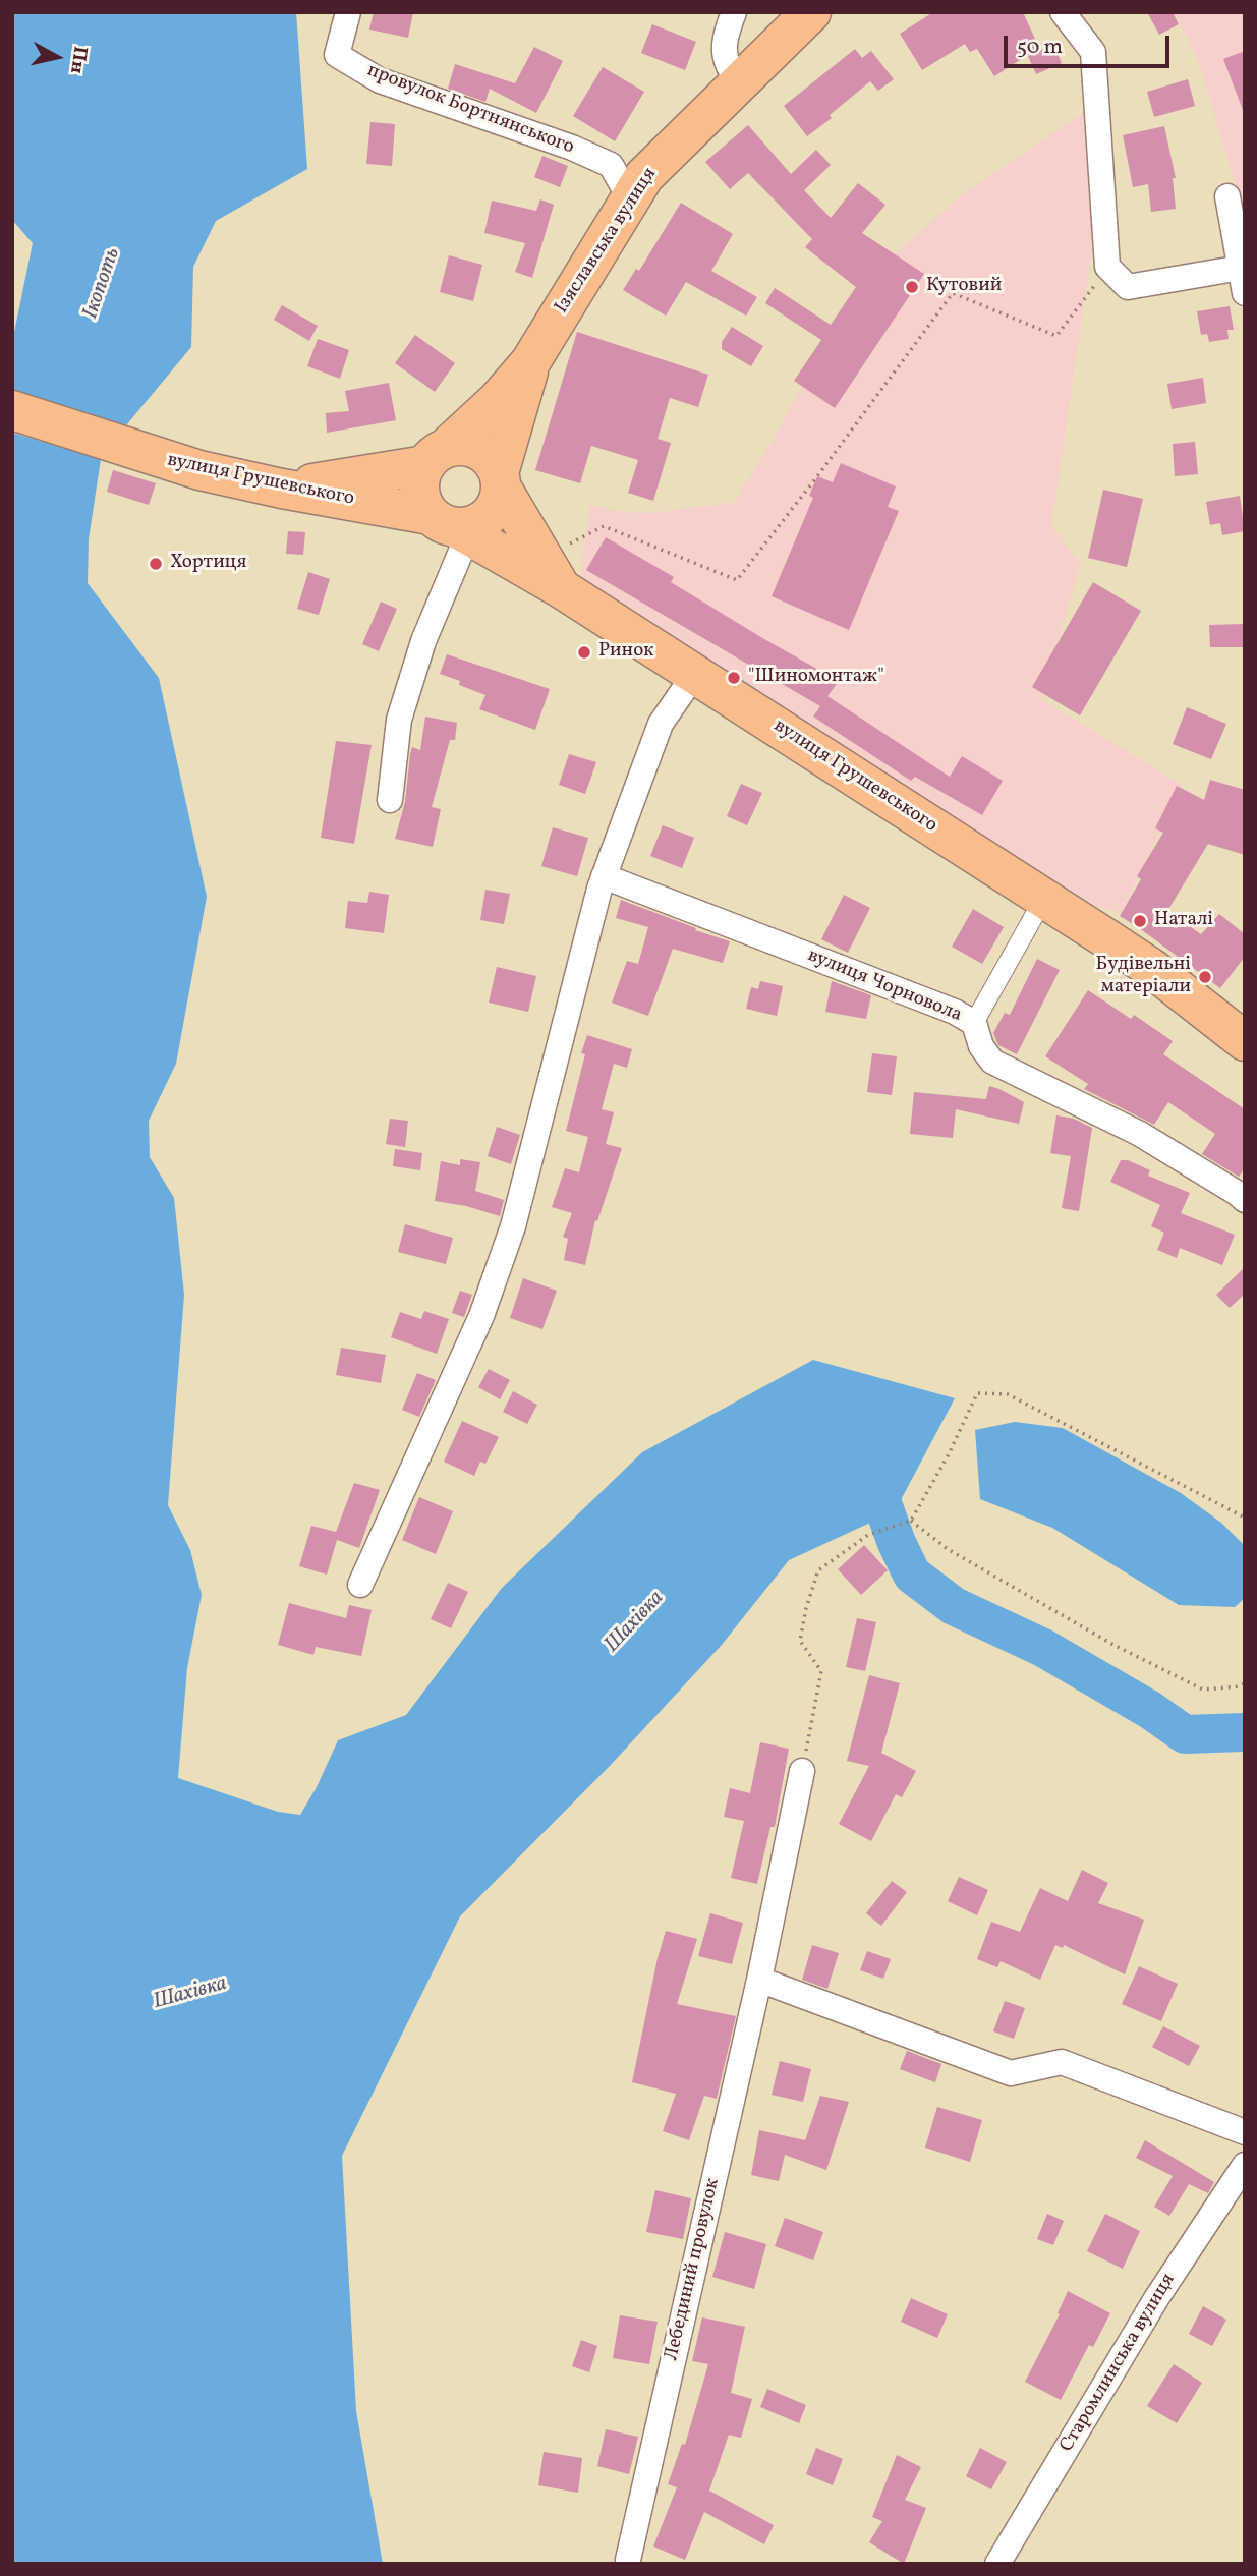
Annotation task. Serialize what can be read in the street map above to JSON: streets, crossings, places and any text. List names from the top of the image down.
{
  "streets": {
    "main road": ["Ізяславська вулиця", "вулиця Грушевського"],
    "street": [
      "провулок Бортнянського",
      "вулиця Чорновола",
      "Лебединий провулок",
      "Старомлинська вулиця"
    ]
  },
  "crossings": [
    ["провулок Бортнянського", "Ізяславська вулиця"],
    ["Ізяславська вулиця", "вулиця Грушевського"]
  ],
  "water": ["Ікопоть", "Шахівка"],
  "places": [
    "Кутовий",
    "Хортиця",
    "Ринок",
    "\"Шиномонтаж\"",
    "Наталі",
    "Будівельні матеріали"
  ],
  "scale_bar": "50 m",
  "north": "right"
}
